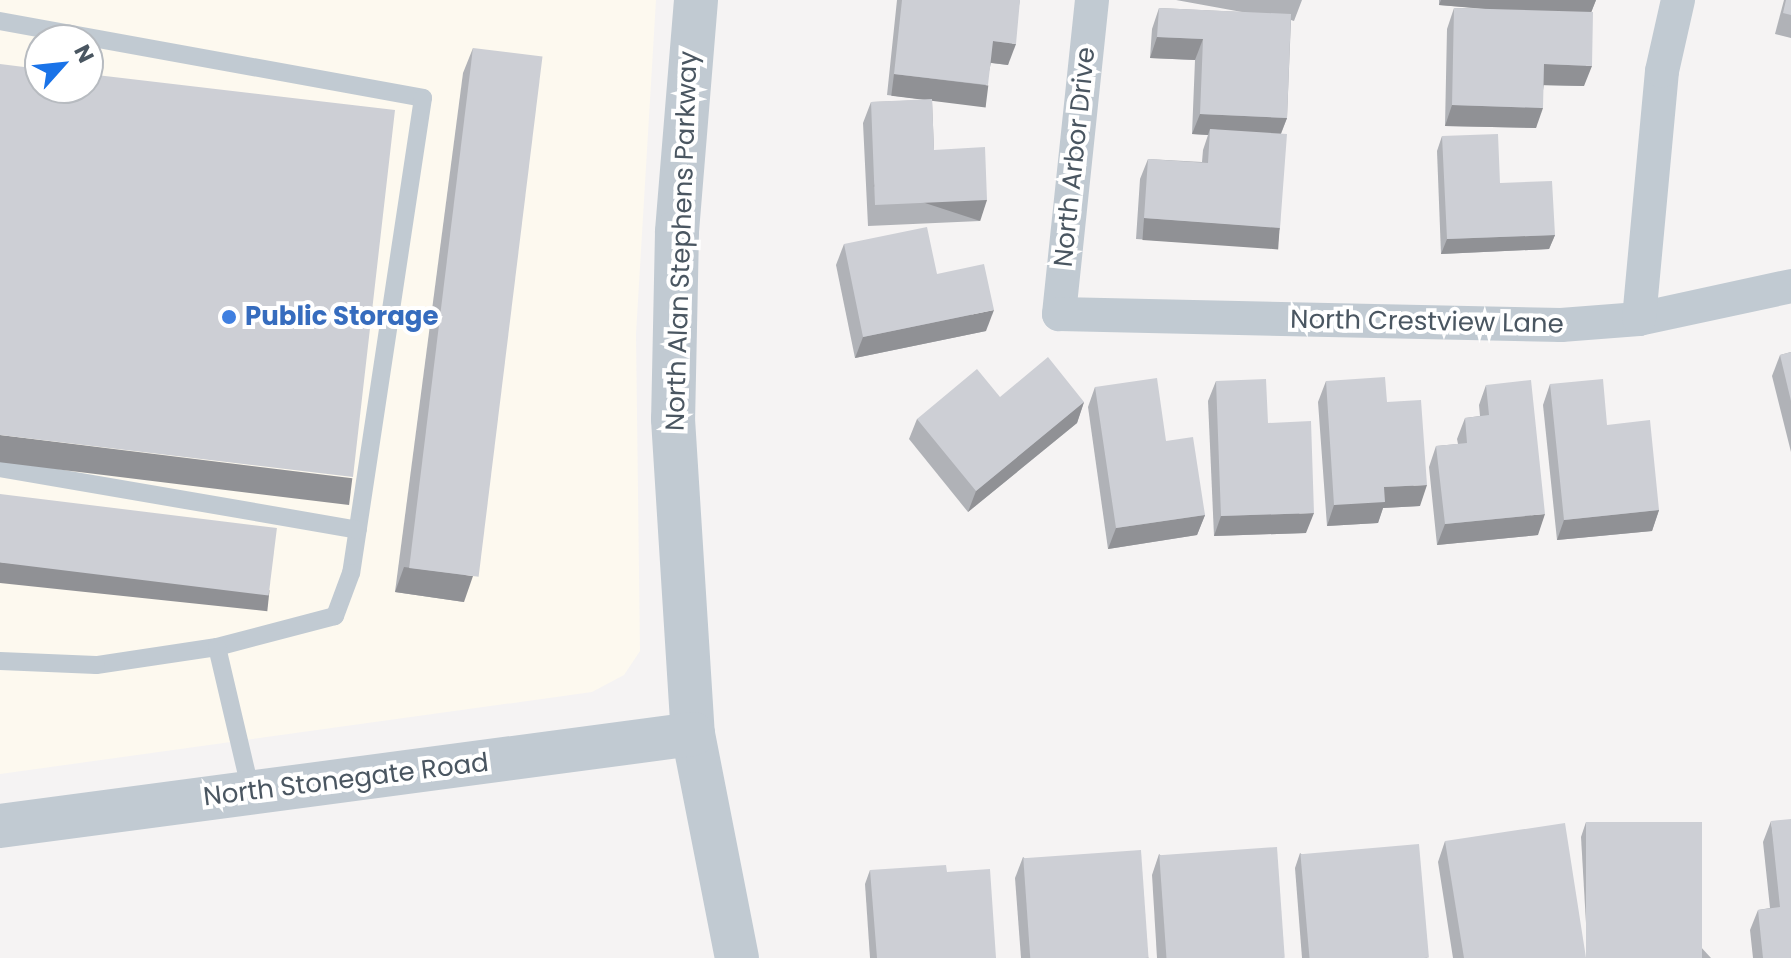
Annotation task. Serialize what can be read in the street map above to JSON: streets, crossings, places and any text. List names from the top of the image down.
{
  "streets": {
    "street": [
      "North Arbor Drive",
      "North Alan Stephens Parkway",
      "North Crestview Lane",
      "North Stonegate Road"
    ]
  },
  "crossings": [
    ["North Arbor Drive", "North Crestview Lane"],
    ["North Alan Stephens Parkway", "North Stonegate Road"]
  ],
  "places": ["Public Storage"],
  "north": "top right"
}
